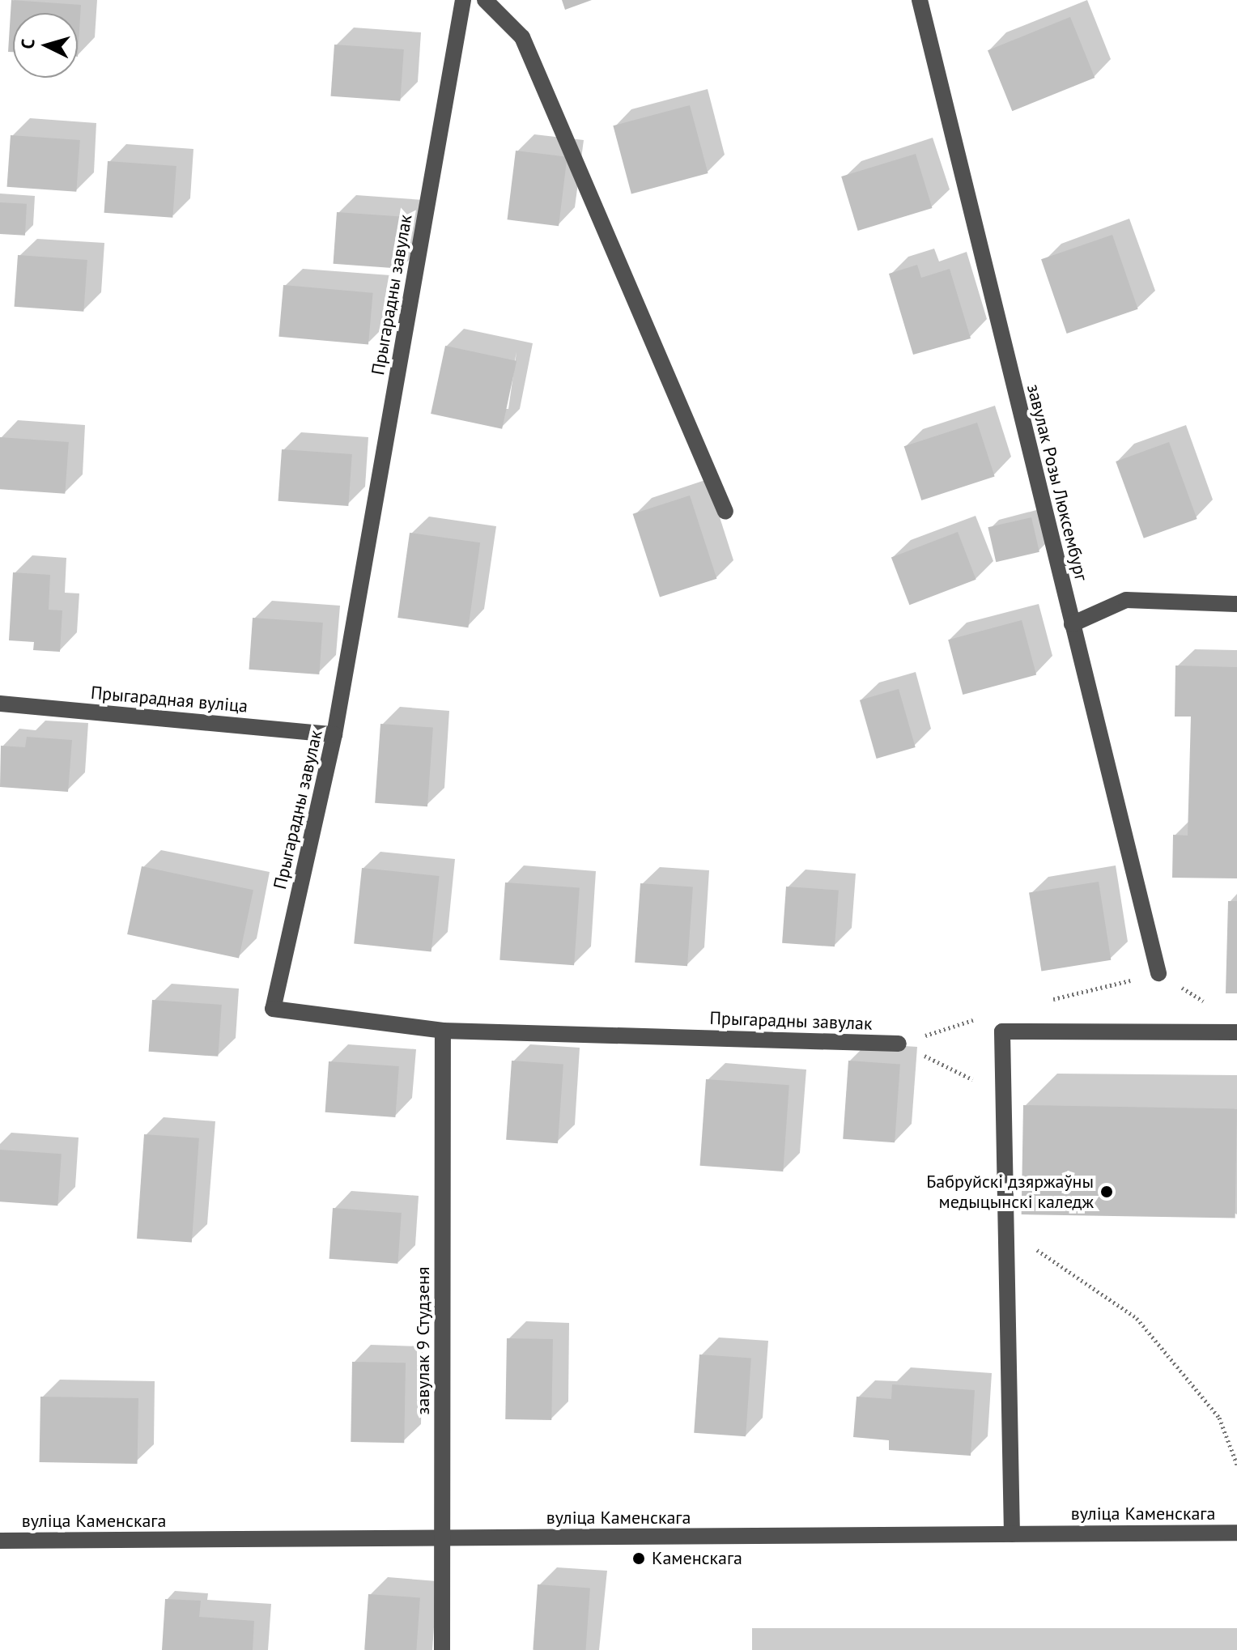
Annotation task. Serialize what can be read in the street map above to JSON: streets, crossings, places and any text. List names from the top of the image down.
{
  "streets": {
    "street": [
      "Прыгарадны завулак",
      "завулак Розы Люксембург",
      "Прыгарадная вуліца",
      "завулак 9 Студзеня",
      "вуліца Каменскага"
    ]
  },
  "crossings": [
    ["Прыгарадны завулак", "Прыгарадная вуліца"],
    ["Прыгарадны завулак", "завулак 9 Студзеня"],
    ["завулак 9 Студзеня", "вуліца Каменскага"]
  ],
  "places": ["Бабруйскі дзяржаўны медыцынскі каледж", "Каменскага"],
  "north": "left"
}
